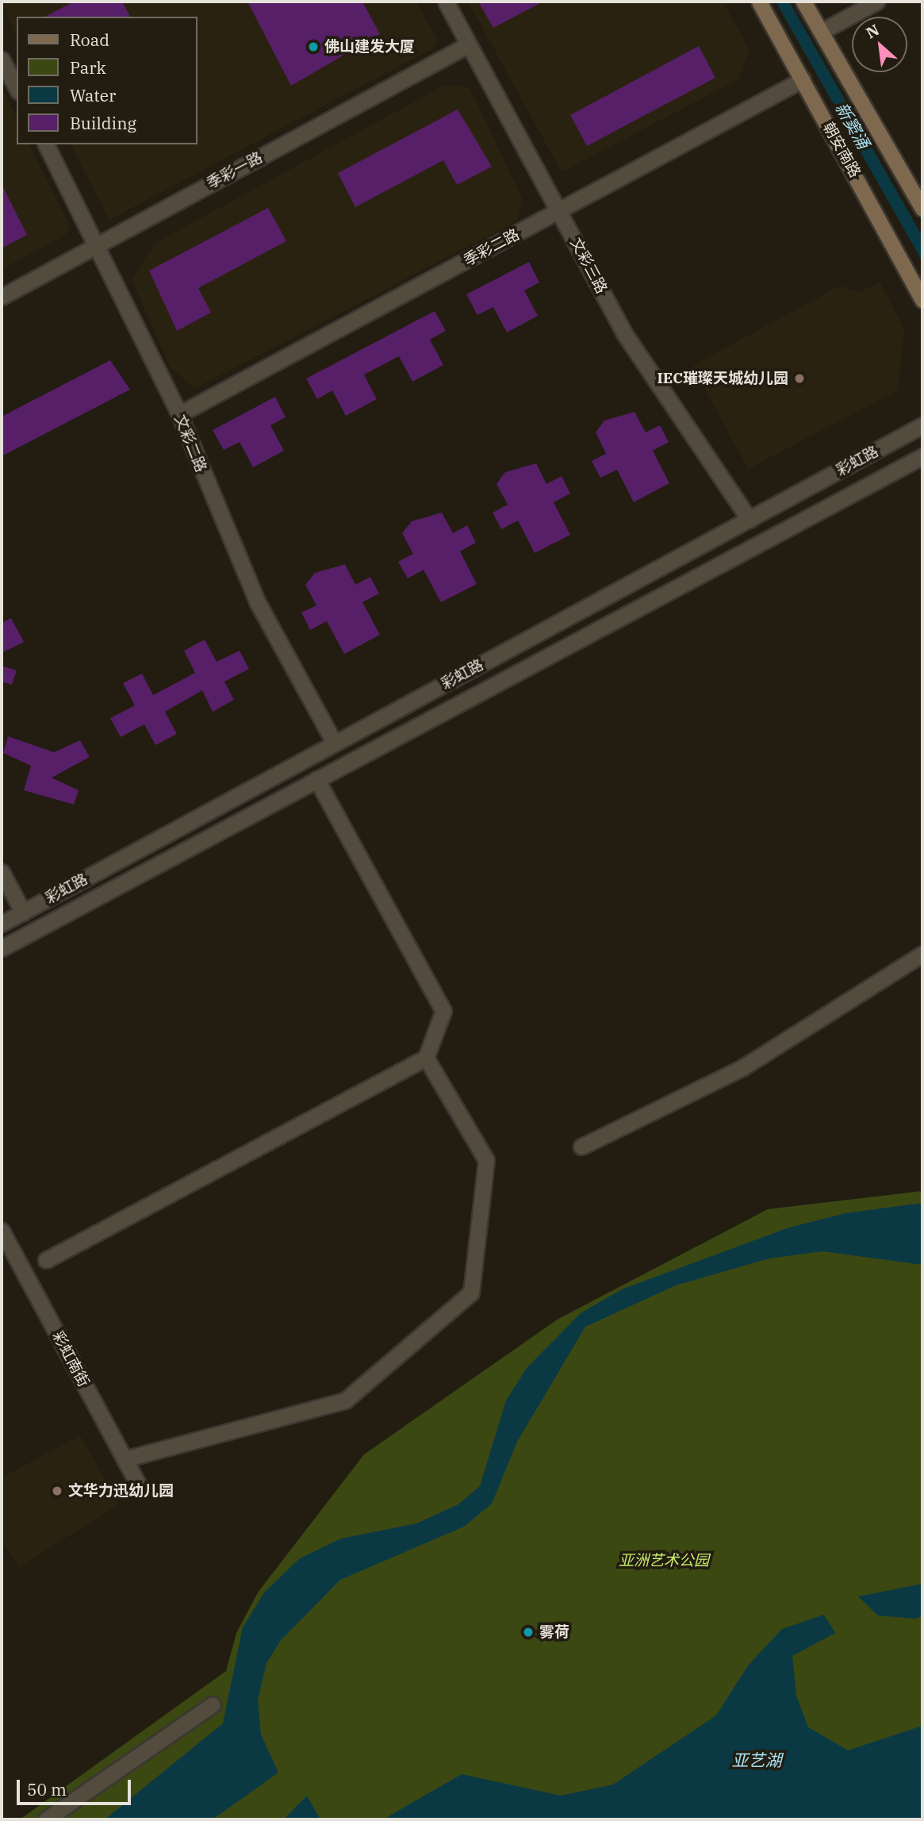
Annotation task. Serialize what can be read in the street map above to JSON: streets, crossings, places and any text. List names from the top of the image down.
{
  "streets": {
    "main road": ["朝安南路"],
    "street": [
      "季彩一路",
      "季彩二路",
      "文彩三路",
      "文彩二路",
      "彩虹路",
      "彩虹南街"
    ]
  },
  "crossings": [
    ["朝安南路", "季彩二路"],
    ["季彩一路", "文彩三路"],
    ["季彩一路", "文彩二路"],
    ["季彩二路", "文彩三路"],
    ["季彩二路", "文彩二路"],
    ["文彩三路", "彩虹路"],
    ["文彩二路", "彩虹路"]
  ],
  "water": ["新窦涌", "亚艺湖"],
  "parks": ["亚洲艺术公园"],
  "places": [
    "佛山建发大厦",
    "IEC璀璨天城幼儿园",
    "文华力迅幼儿园",
    "雾荷"
  ],
  "legend": [
    "Road",
    "Park",
    "Water",
    "Building"
  ],
  "scale_bar": "50 m",
  "north": "top left"
}
